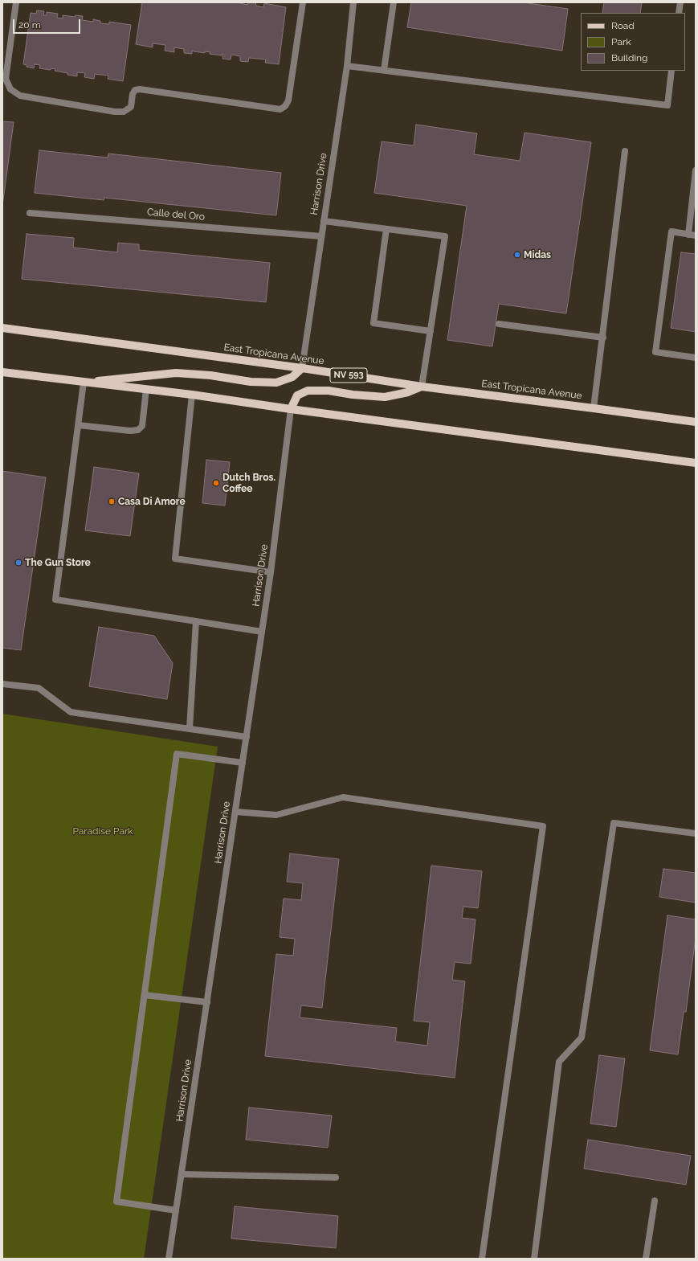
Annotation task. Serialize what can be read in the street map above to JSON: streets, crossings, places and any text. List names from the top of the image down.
{
  "streets": {
    "main road": ["East Tropicana Avenue", "NV 593"],
    "street": ["Harrison Drive", "Calle del Oro"]
  },
  "crossings": [
    ["Harrison Drive", "Calle del Oro"],
    ["Harrison Drive", "East Tropicana Avenue"]
  ],
  "parks": ["Paradise Park"],
  "places": [
    "Midas",
    "Dutch Bros. Coffee",
    "Casa Di Amore",
    "The Gun Store"
  ],
  "legend": ["Road", "Park", "Building"],
  "scale_bar": "20 m"
}
